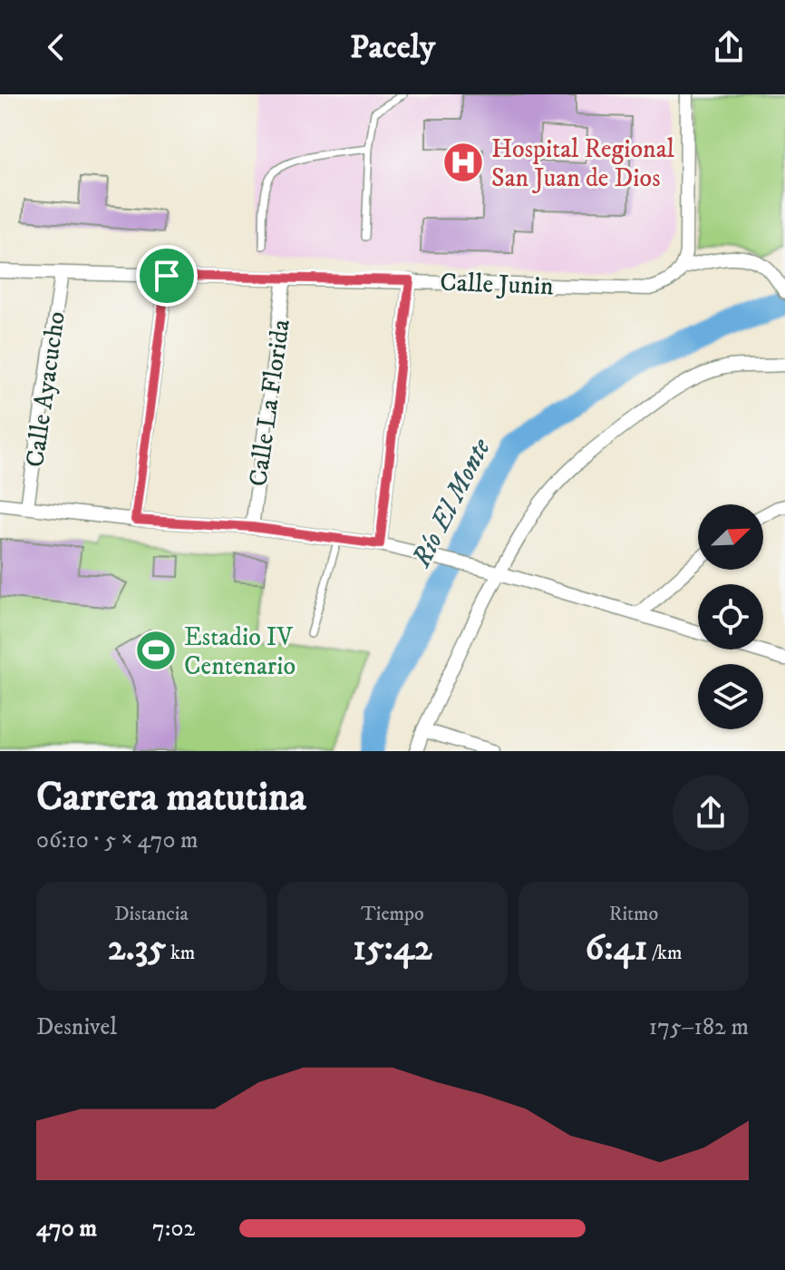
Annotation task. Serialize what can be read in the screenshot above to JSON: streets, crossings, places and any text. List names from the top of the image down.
{
  "streets": {
    "street": ["Calle Junin", "Calle Ayacucho", "Calle La Florida"]
  },
  "crossings": [
    ["Calle Junin", "Calle Ayacucho"],
    ["Calle Junin", "Calle La Florida"]
  ],
  "water": ["Río El Monte"],
  "places": {
    "hospital": ["Hospital Regional San Juan de Dios"],
    "sports": ["Estadio IV Centenario"]
  },
  "north": "top right",
  "page": {
    "header": "Pacely",
    "heading": ["Carrera matutina", "06:10 · 5 × 470 m"],
    "stats": [
      ["Distancia", "2.35 km"],
      ["Tiempo", "15:42"],
      ["Ritmo", "6:41 /km"]
    ],
    "chart": ["Desnivel", "175–182 m"],
    "list": [
      {
        "name": "470 m",
        "note": "7:02"
      }
    ]
  }
}
